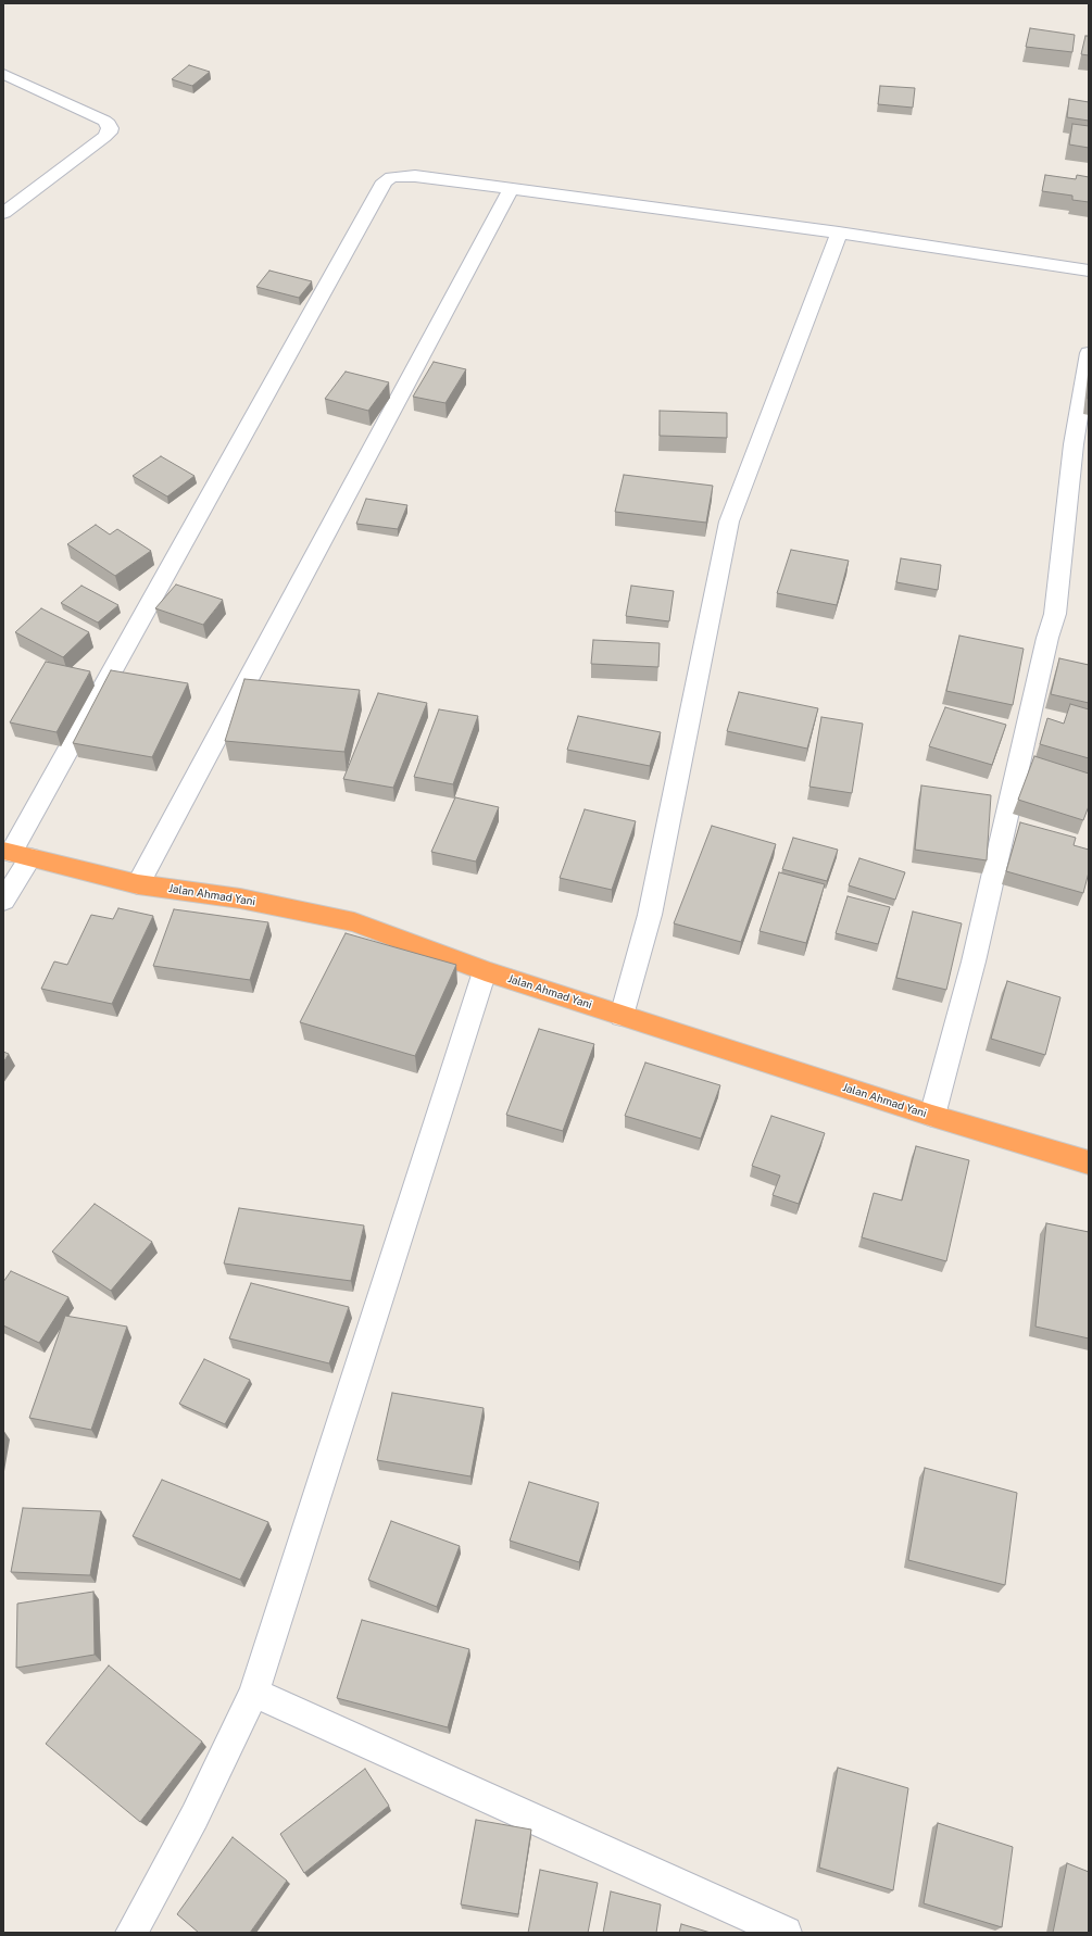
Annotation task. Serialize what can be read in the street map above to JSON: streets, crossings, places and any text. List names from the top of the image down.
{
  "streets": {
    "highway": ["Jalan Ahmad Yani"]
  }
}
